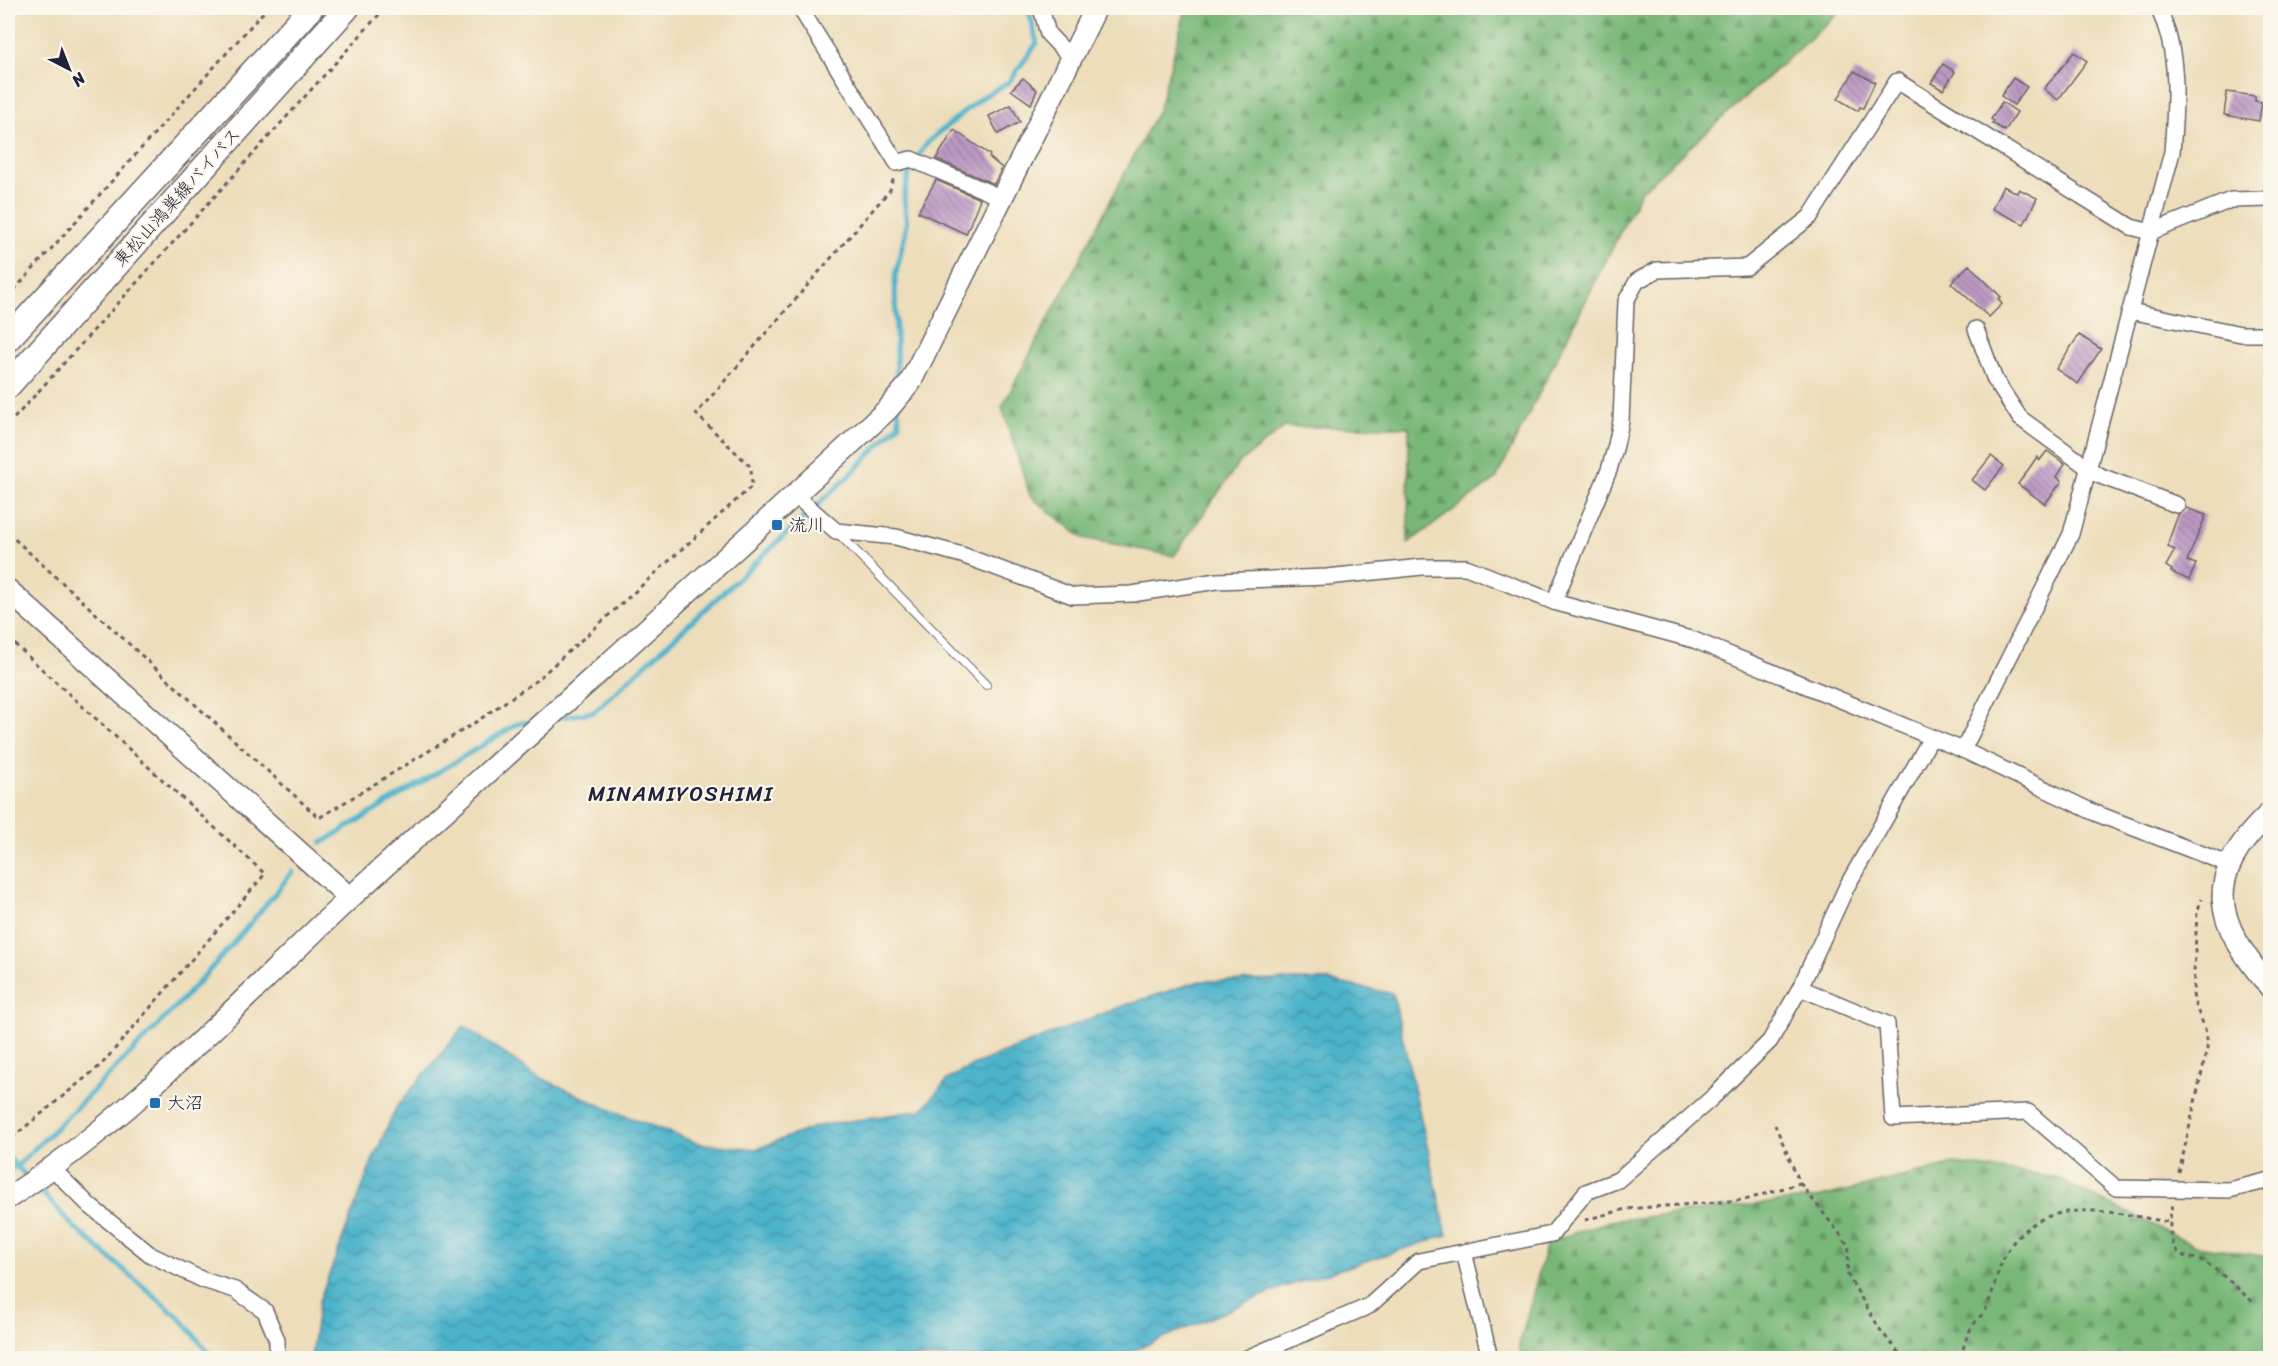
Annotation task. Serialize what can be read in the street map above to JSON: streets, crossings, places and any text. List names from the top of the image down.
{
  "streets": {
    "main road": ["東松山鴻巣線バイパス"]
  },
  "districts": ["MINAMIYOSHIMI"],
  "places": {
    "transit": ["流川", "大沼"]
  },
  "north": "bottom right"
}
